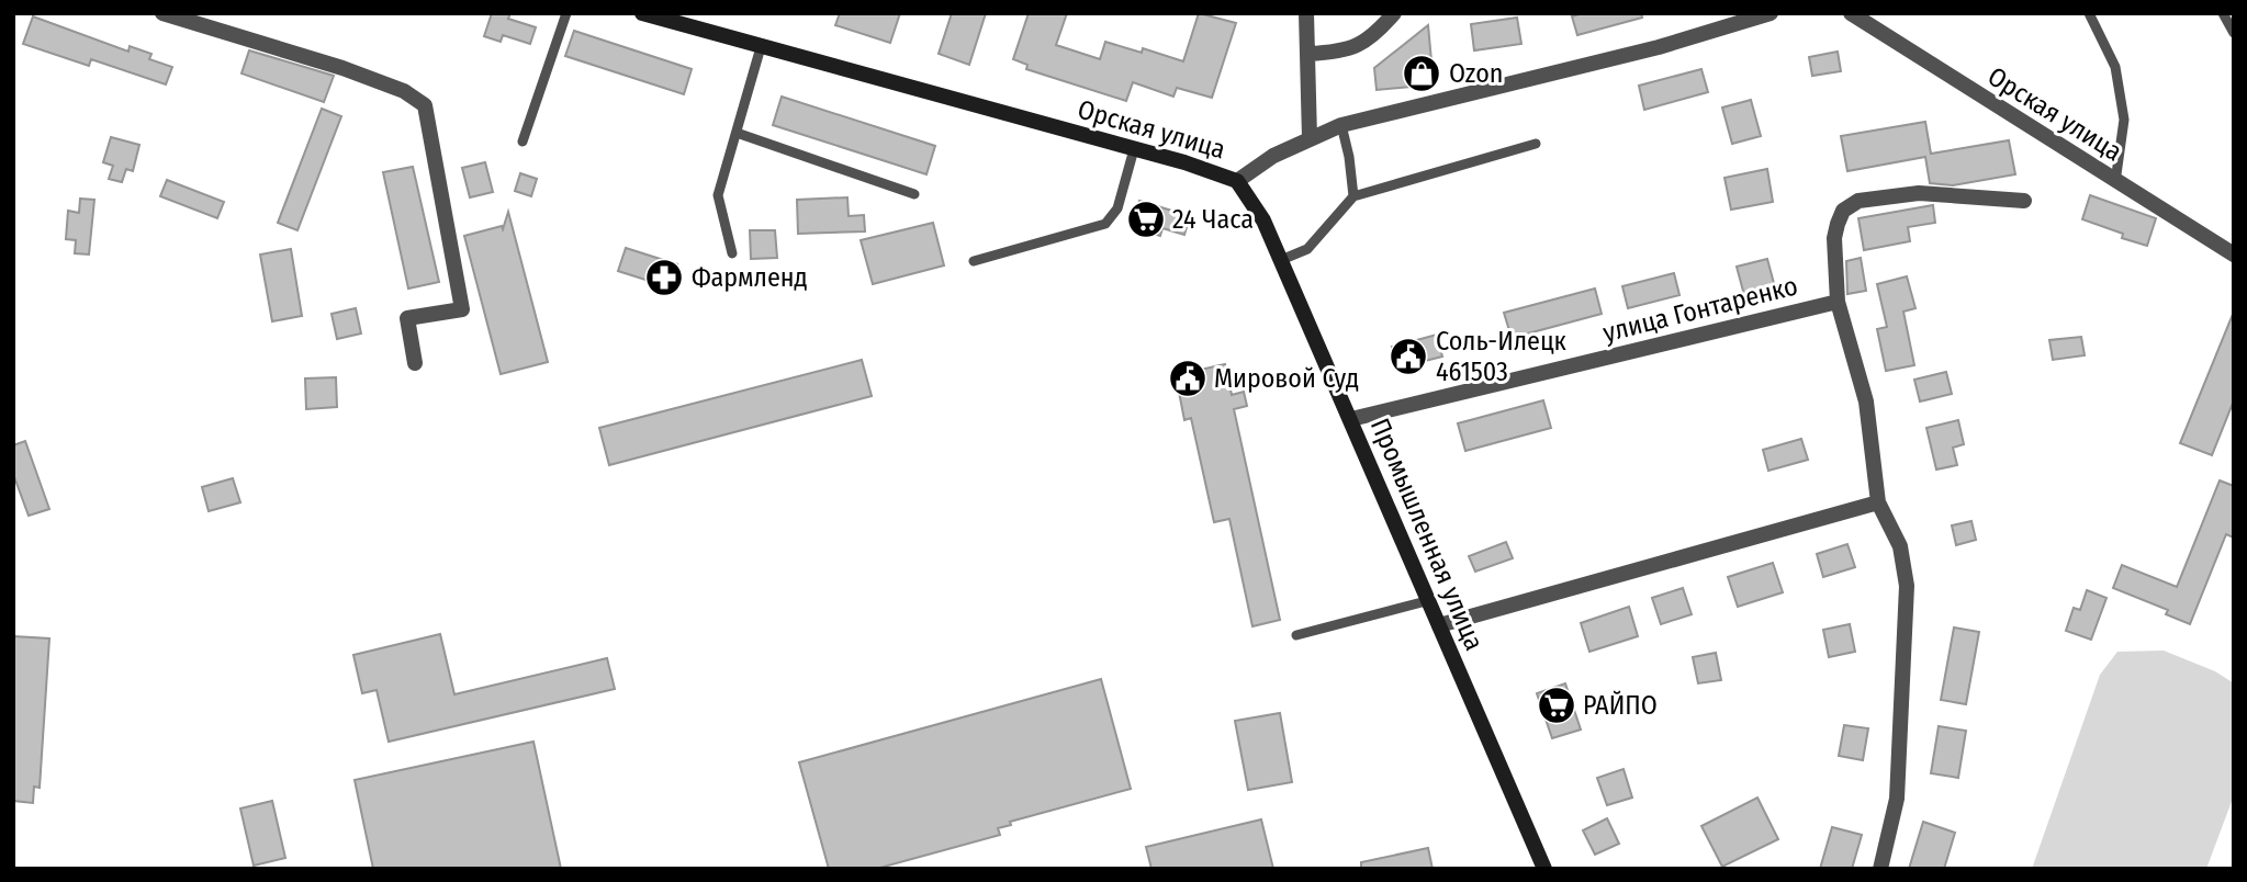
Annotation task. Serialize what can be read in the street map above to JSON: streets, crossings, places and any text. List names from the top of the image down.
{
  "streets": {
    "street": ["Орская улица", "улица Гонтаренко", "Промышленная улица"]
  },
  "crossings": [
    ["Орская улица", "Промышленная улица"],
    ["улица Гонтаренко", "Промышленная улица"]
  ],
  "places": {
    "shop": ["Ozon"],
    "supermarket": ["24 Часа", "РАЙПО"],
    "pharmacy": ["Фармленд"],
    "public building": ["Соль-Илецк 461503", "Мировой Суд"]
  }
}
